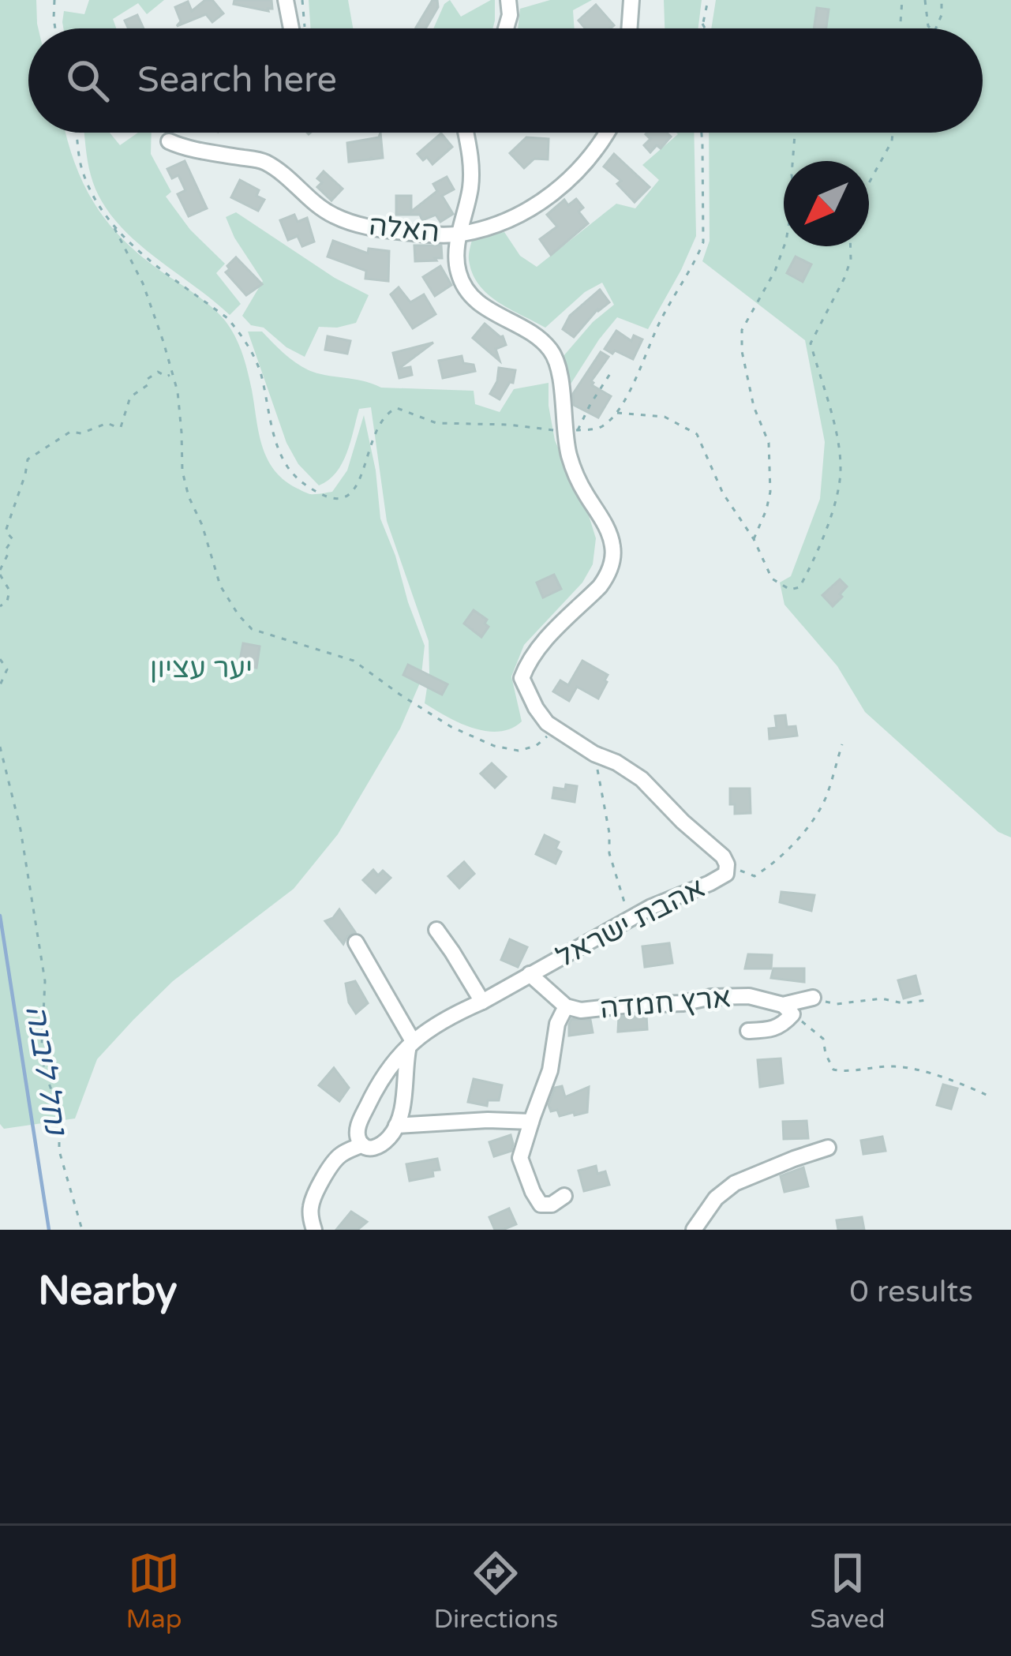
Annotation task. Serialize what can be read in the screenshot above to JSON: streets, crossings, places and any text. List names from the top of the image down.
{
  "streets": {
    "street": ["האלה", "אהבת ישראל", "ארץ חמדה"]
  },
  "crossings": [
    ["האלה", "אהבת ישראל"],
    ["אהבת ישראל", "ארץ חמדה"]
  ],
  "water": ["נחל ליבנה"],
  "parks": ["יער עציון"],
  "north": "bottom left",
  "page": {
    "search": "Search here",
    "heading": ["Nearby", "0 results"],
    "nav": ["Map", "Directions", "Saved"]
  }
}
